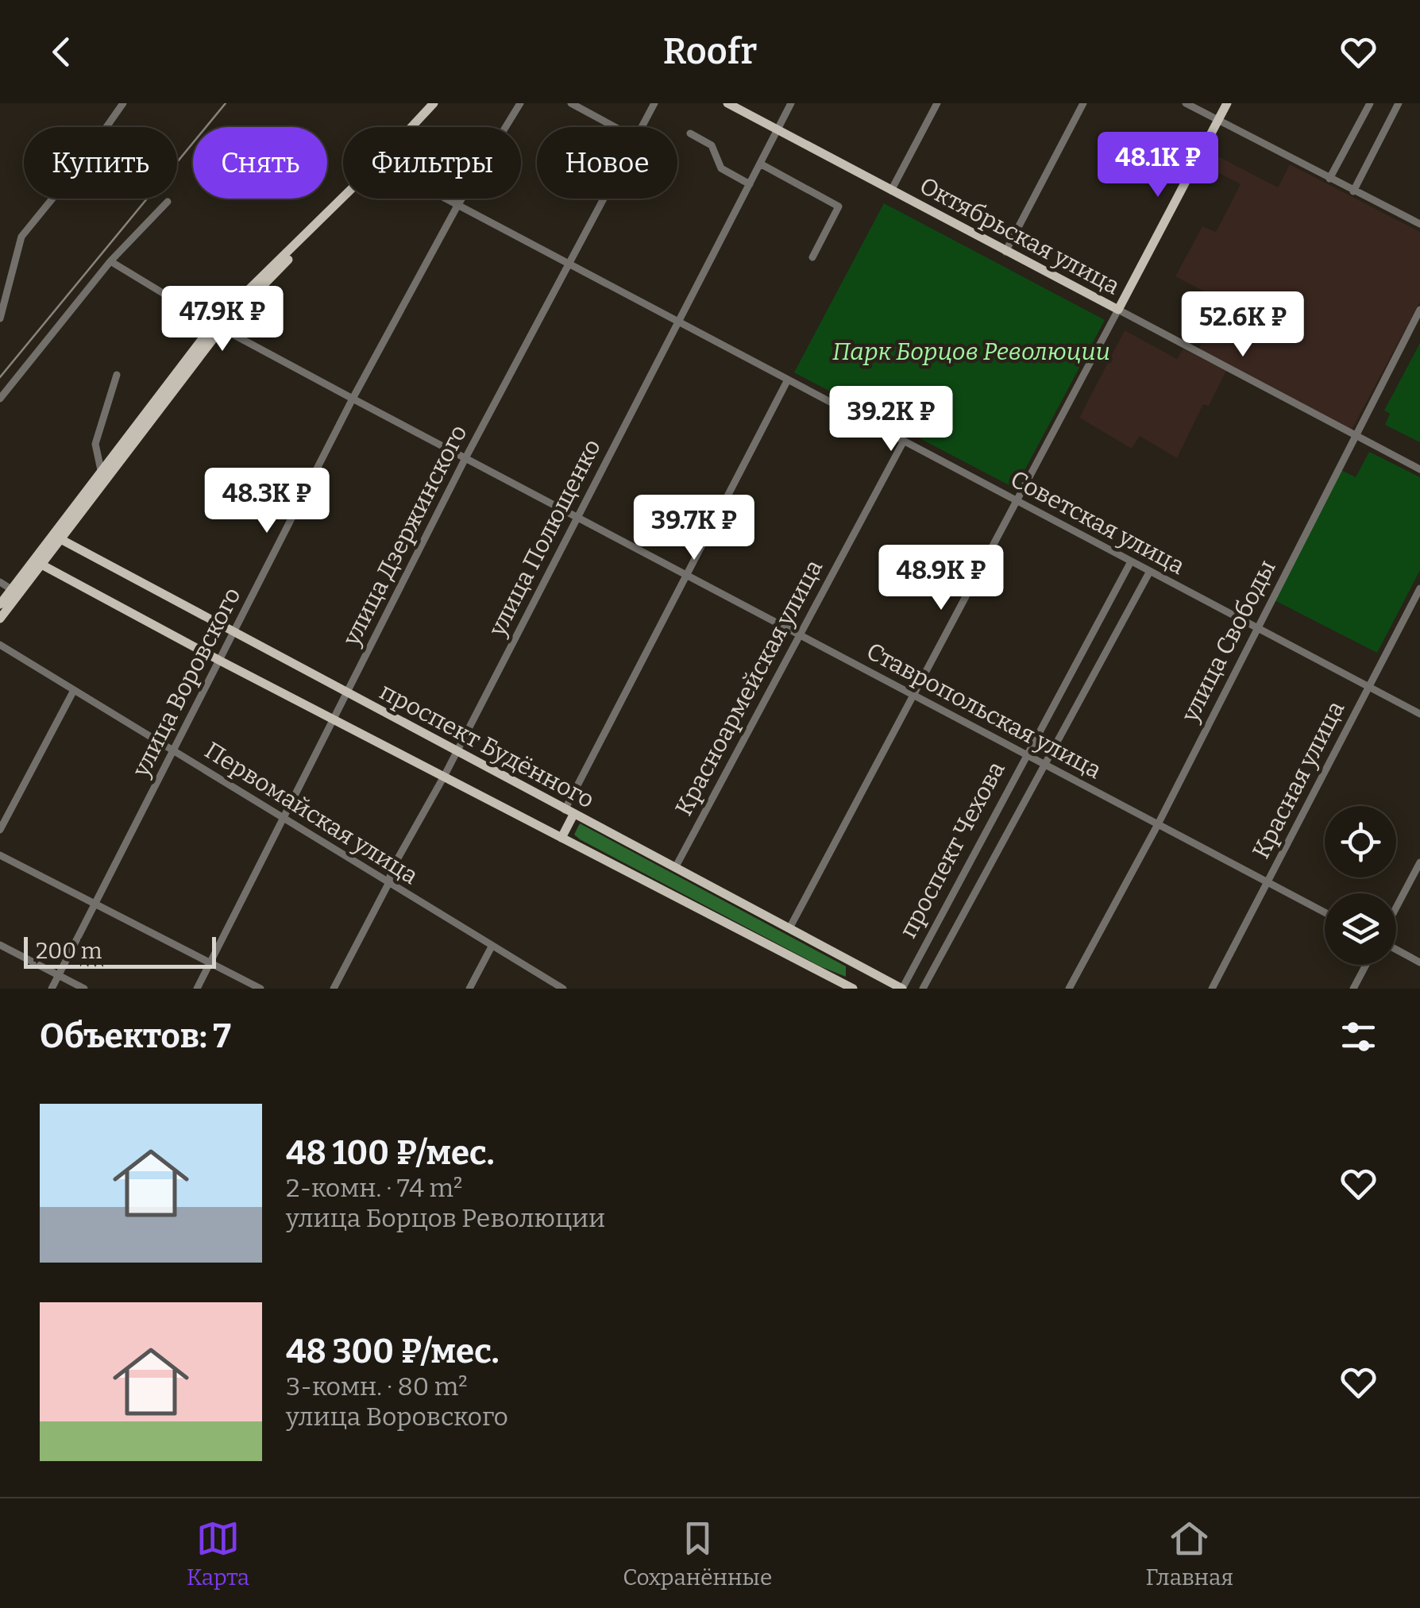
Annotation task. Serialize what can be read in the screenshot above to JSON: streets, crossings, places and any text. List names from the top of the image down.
{
  "streets": {
    "main road": ["Октябрьская улица", "проспект Будённого"],
    "street": [
      "Советская улица",
      "улица Дзержинского",
      "улица Полющенко",
      "улица Свободы",
      "улица Воровского",
      "Красноармейская улица",
      "Ставропольская улица",
      "Красная улица",
      "Первомайская улица",
      "проспект Чехова"
    ]
  },
  "crossings": [
    ["Октябрьская улица", "улица Полющенко"],
    ["Октябрьская улица", "улица Свободы"],
    ["Советская улица", "улица Дзержинского"],
    ["Советская улица", "улица Полющенко"],
    ["Советская улица", "улица Свободы"],
    ["Советская улица", "улица Воровского"],
    ["Советская улица", "Красноармейская улица"],
    ["Советская улица", "Красная улица"],
    ["Советская улица", "проспект Чехова"],
    ["улица Дзержинского", "Ставропольская улица"],
    ["улица Дзержинского", "проспект Будённого"],
    ["улица Дзержинского", "Первомайская улица"],
    ["улица Полющенко", "Ставропольская улица"],
    ["улица Полющенко", "проспект Будённого"],
    ["улица Полющенко", "Первомайская улица"],
    ["улица Свободы", "Ставропольская улица"],
    ["улица Воровского", "Ставропольская улица"],
    ["улица Воровского", "проспект Будённого"],
    ["улица Воровского", "Первомайская улица"],
    ["Красноармейская улица", "Ставропольская улица"],
    ["Красноармейская улица", "проспект Будённого"],
    ["Ставропольская улица", "Красная улица"],
    ["Ставропольская улица", "проспект Чехова"],
    ["проспект Будённого", "проспект Чехова"]
  ],
  "parks": ["Парк Борцов Революции"],
  "scale_bar": "200 m",
  "page": {
    "header": "Roofr",
    "chip": [
      "Купить",
      "Снять",
      "Фильтры",
      "Новое"
    ],
    "price": [
      "48.1K ₽",
      "47.9K ₽",
      "52.6K ₽",
      "39.2K ₽",
      "48.3K ₽",
      "39.7K ₽",
      "48.9K ₽"
    ],
    "scale": "200 m",
    "heading": "Объектов: 7",
    "list": [
      {
        "name": "48 100 ₽/мес.",
        "note": "2-комн. · 74 m² · улица Борцов Революции"
      },
      {
        "name": "48 300 ₽/мес.",
        "note": "3-комн. · 80 m² · улица Воровского"
      }
    ],
    "tabs": ["Карта", "Сохранённые", "Главная"]
  }
}
